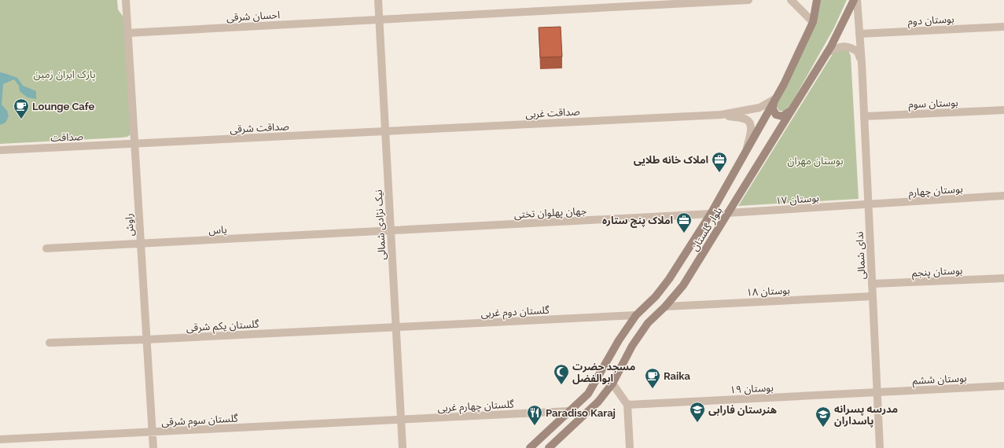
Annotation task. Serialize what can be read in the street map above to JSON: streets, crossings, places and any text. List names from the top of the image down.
{
  "streets": {
    "main road": ["بلوار گلستان"],
    "street": [
      "احسان شرقی",
      "بوستان دوم",
      "بوستان سوم",
      "صداقت غربی",
      "صداقت شرقی",
      "صداقت",
      "بوستان چهارم",
      "بوستان ۱۷",
      "جهان پهلوان تختی",
      "راوش",
      "نیک نژادی شمالی",
      "یاس",
      "ندای شمالی",
      "بوستان پنجم",
      "بوستان ۱۸",
      "گلستان دوم غربی",
      "گلستان یکم شرقی",
      "بوستان ششم",
      "بوستان ۱۹",
      "گلستان چهارم غربی",
      "گلستان سوم شرقی"
    ]
  },
  "crossings": [
    ["احسان شرقی", "راوش"],
    ["احسان شرقی", "نیک نژادی شمالی"],
    ["بوستان دوم", "ندای شمالی"],
    ["بوستان سوم", "ندای شمالی"],
    ["صداقت غربی", "صداقت شرقی"],
    ["صداقت غربی", "نیک نژادی شمالی"],
    ["صداقت غربی", "بلوار گلستان"],
    ["صداقت شرقی", "صداقت"],
    ["صداقت شرقی", "راوش"],
    ["صداقت شرقی", "نیک نژادی شمالی"],
    ["صداقت", "راوش"],
    ["بوستان چهارم", "بوستان ۱۷"],
    ["بوستان چهارم", "ندای شمالی"],
    ["بوستان ۱۷", "بلوار گلستان"],
    ["بوستان ۱۷", "ندای شمالی"],
    ["جهان پهلوان تختی", "نیک نژادی شمالی"],
    ["جهان پهلوان تختی", "بلوار گلستان"],
    ["جهان پهلوان تختی", "یاس"],
    ["راوش", "یاس"],
    ["راوش", "گلستان یکم شرقی"],
    ["راوش", "گلستان سوم شرقی"],
    ["نیک نژادی شمالی", "یاس"],
    ["نیک نژادی شمالی", "گلستان دوم غربی"],
    ["نیک نژادی شمالی", "گلستان یکم شرقی"],
    ["نیک نژادی شمالی", "گلستان چهارم غربی"],
    ["نیک نژادی شمالی", "گلستان سوم شرقی"],
    ["بلوار گلستان", "ندای شمالی"],
    ["بلوار گلستان", "بوستان ۱۸"],
    ["بلوار گلستان", "گلستان دوم غربی"],
    ["بلوار گلستان", "گلستان چهارم غربی"],
    ["ندای شمالی", "بوستان پنجم"],
    ["ندای شمالی", "بوستان ۱۸"],
    ["ندای شمالی", "بوستان ششم"],
    ["ندای شمالی", "بوستان ۱۹"],
    ["گلستان دوم غربی", "گلستان یکم شرقی"],
    ["بوستان ششم", "بوستان ۱۹"],
    ["گلستان چهارم غربی", "گلستان سوم شرقی"]
  ],
  "parks": ["پارک ایران زمین", "بوستان مهران"],
  "places": {
    "cafe": ["Lounge Cafe", "Raika"],
    "office": ["املاک خانه طلایی", "املاک پنج ستاره"],
    "mosque": ["مسجد حضرت ابوالفضل"],
    "school or university": ["هنرستان فارابی", "مدرسه پسرانه پاسداران"],
    "restaurant": ["Paradiso Karaj"]
  }
}
